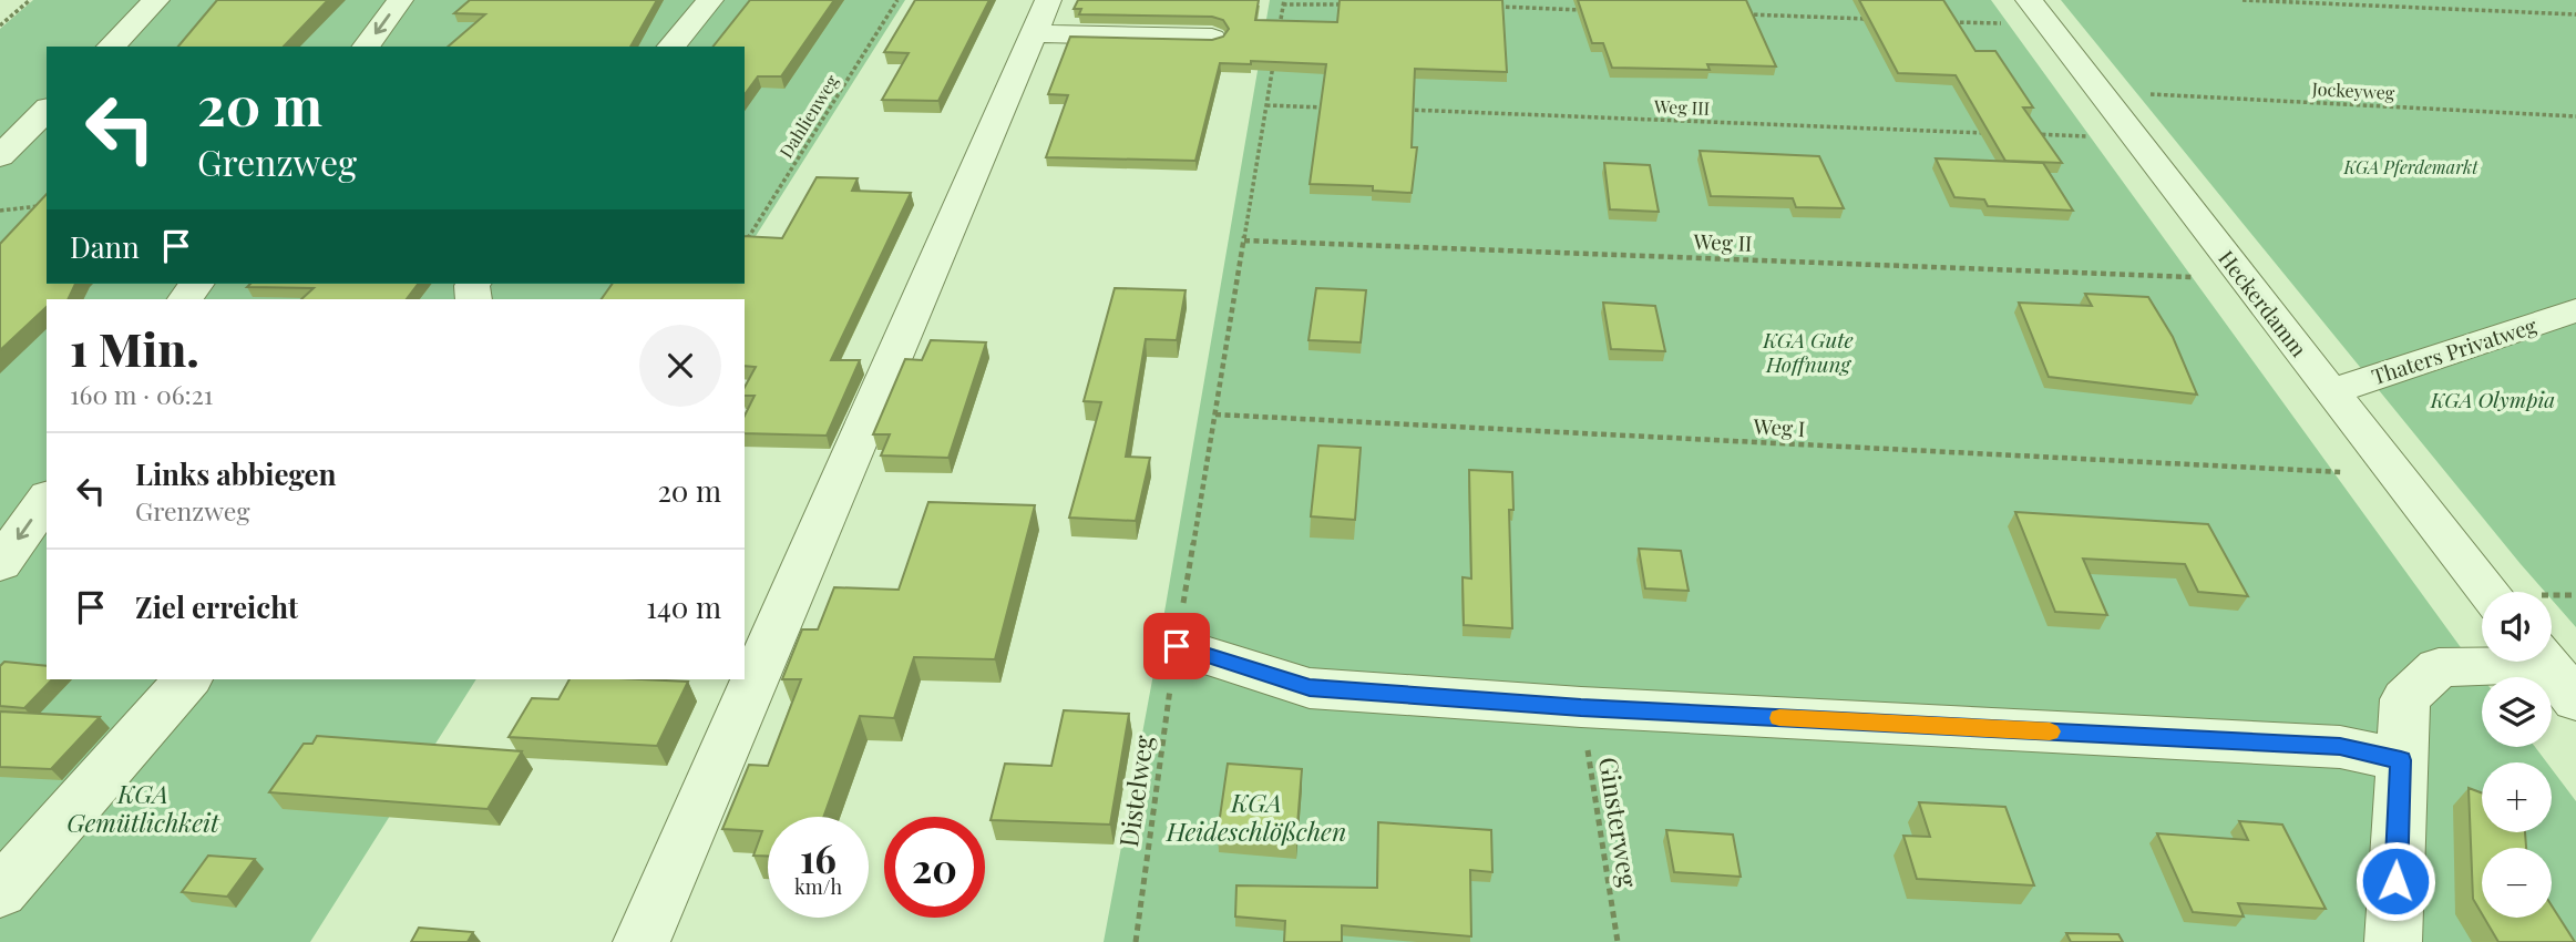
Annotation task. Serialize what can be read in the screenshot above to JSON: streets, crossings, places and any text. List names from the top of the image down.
{
  "streets": {
    "street": ["Heckerdamm", "Thaters Privatweg"],
    "path": [
      "Jockeyweg",
      "Weg III",
      "Dahlienweg",
      "Weg II",
      "Weg I",
      "Distelweg",
      "Ginsterweg"
    ]
  },
  "crossings": [
    ["Weg II", "Distelweg"],
    ["Heckerdamm", "Thaters Privatweg"],
    ["Weg I", "Distelweg"]
  ],
  "parks": [
    "KGA Pferdemarkt",
    "KGA Gute Hoffnung",
    "KGA Olympia",
    "KGA Gemütlichkeit",
    "KGA Heideschlößchen"
  ],
  "page": {
    "turn": ["20 m", "Grenzweg"],
    "then": "Dann",
    "heading": ["1 Min.", "160 m · 06:21"],
    "list": [
      {
        "name": "Links abbiegen",
        "note": "Grenzweg",
        "value": "20 m"
      },
      {
        "name": "Ziel erreicht",
        "value": "140 m"
      }
    ],
    "map_buttons": ["+", "−"],
    "speed": "16 km/h",
    "limit": "20"
  }
}
